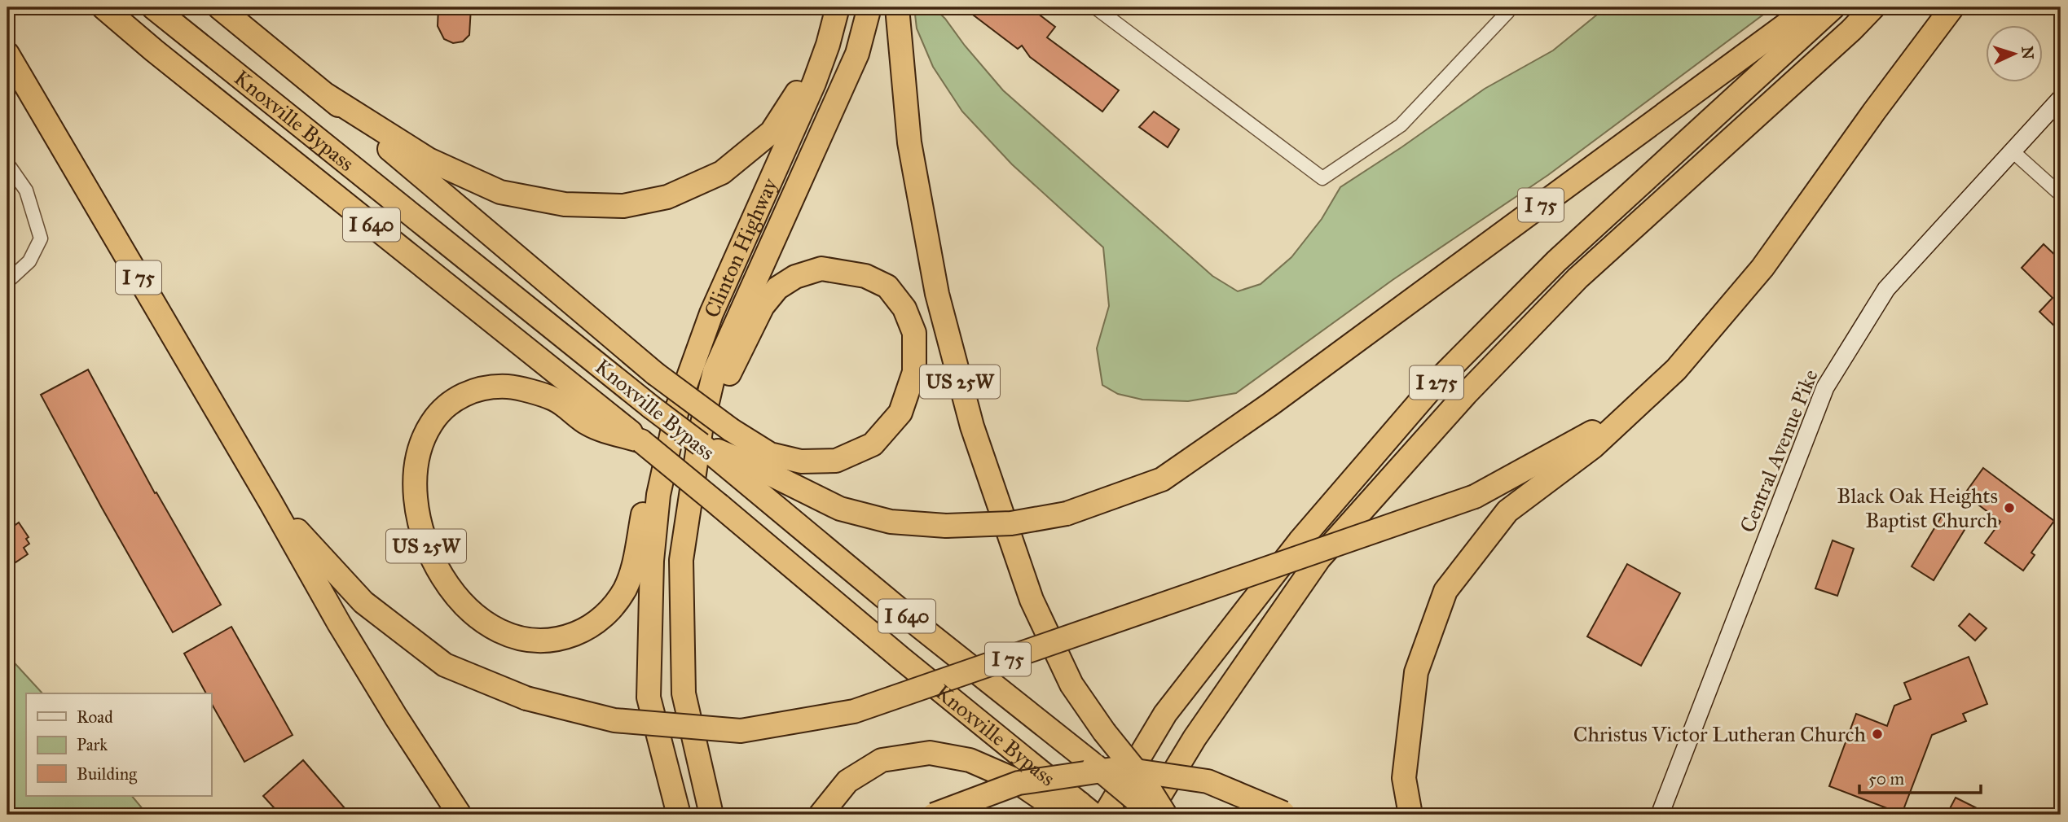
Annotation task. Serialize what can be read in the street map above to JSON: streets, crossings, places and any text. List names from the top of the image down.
{
  "streets": {
    "highway": [
      "Knoxville Bypass",
      "I 75",
      "I 640",
      "Clinton Highway",
      "US 25W",
      "I 275"
    ],
    "main road": ["Central Avenue Pike"]
  },
  "crossings": [
    ["Knoxville Bypass", "I 75"],
    ["Knoxville Bypass", "US 25W"],
    ["Clinton Highway", "US 25W"]
  ],
  "places": ["Black Oak Heights Baptist Church", "Christus Victor Lutheran Church"],
  "legend": ["Road", "Park", "Building"],
  "scale_bar": "50 m",
  "north": "right"
}
